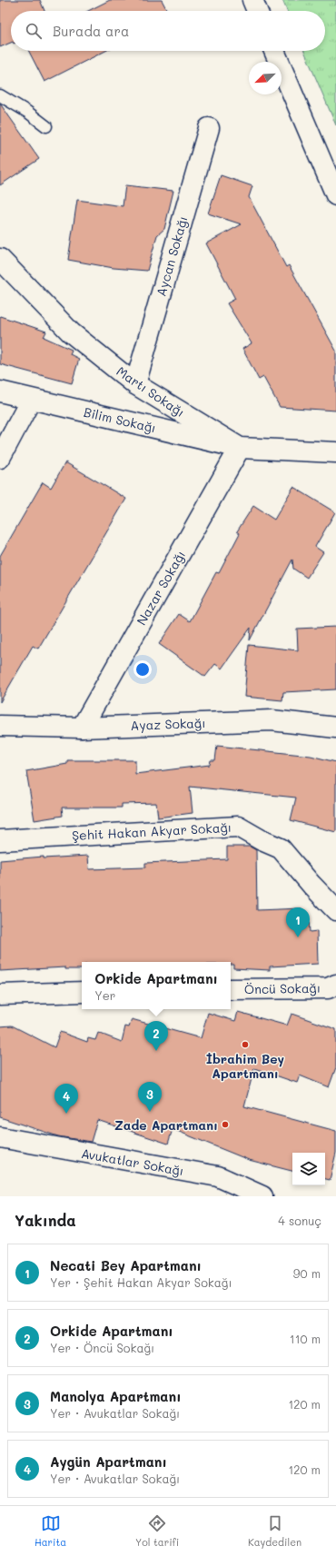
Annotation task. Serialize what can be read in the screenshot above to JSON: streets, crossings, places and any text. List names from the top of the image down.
{
  "streets": {
    "street": [
      "Aycan Sokağı",
      "Martı Sokağı",
      "Bilim Sokağı",
      "Nazar Sokağı",
      "Ayaz Sokağı",
      "Şehit Hakan Akyar Sokağı",
      "Öncü Sokağı",
      "Avukatlar Sokağı"
    ]
  },
  "crossings": [
    ["Aycan Sokağı", "Martı Sokağı"],
    ["Martı Sokağı", "Bilim Sokağı"],
    ["Martı Sokağı", "Nazar Sokağı"],
    ["Bilim Sokağı", "Nazar Sokağı"],
    ["Nazar Sokağı", "Ayaz Sokağı"]
  ],
  "places": ["İbrahim Bey Apartmanı", "Zade Apartmanı"],
  "north": "bottom left",
  "page": {
    "search": "Burada ara",
    "pins": [
      "1",
      "2",
      "3",
      "4"
    ],
    "popup": ["Orkide Apartmanı", "Yer"],
    "heading": ["Yakında", "4 sonuç"],
    "list": [
      {
        "mark": "1",
        "name": "Necati Bey Apartmanı",
        "note": "Yer · Şehit Hakan Akyar Sokağı",
        "value": "90 m"
      },
      {
        "mark": "2",
        "name": "Orkide Apartmanı",
        "note": "Yer · Öncü Sokağı",
        "value": "110 m"
      },
      {
        "mark": "3",
        "name": "Manolya Apartmanı",
        "note": "Yer · Avukatlar Sokağı",
        "value": "120 m"
      },
      {
        "mark": "4",
        "name": "Aygün Apartmanı",
        "note": "Yer · Avukatlar Sokağı",
        "value": "120 m"
      }
    ],
    "nav": ["Harita", "Yol tarifi", "Kaydedilen"]
  }
}
